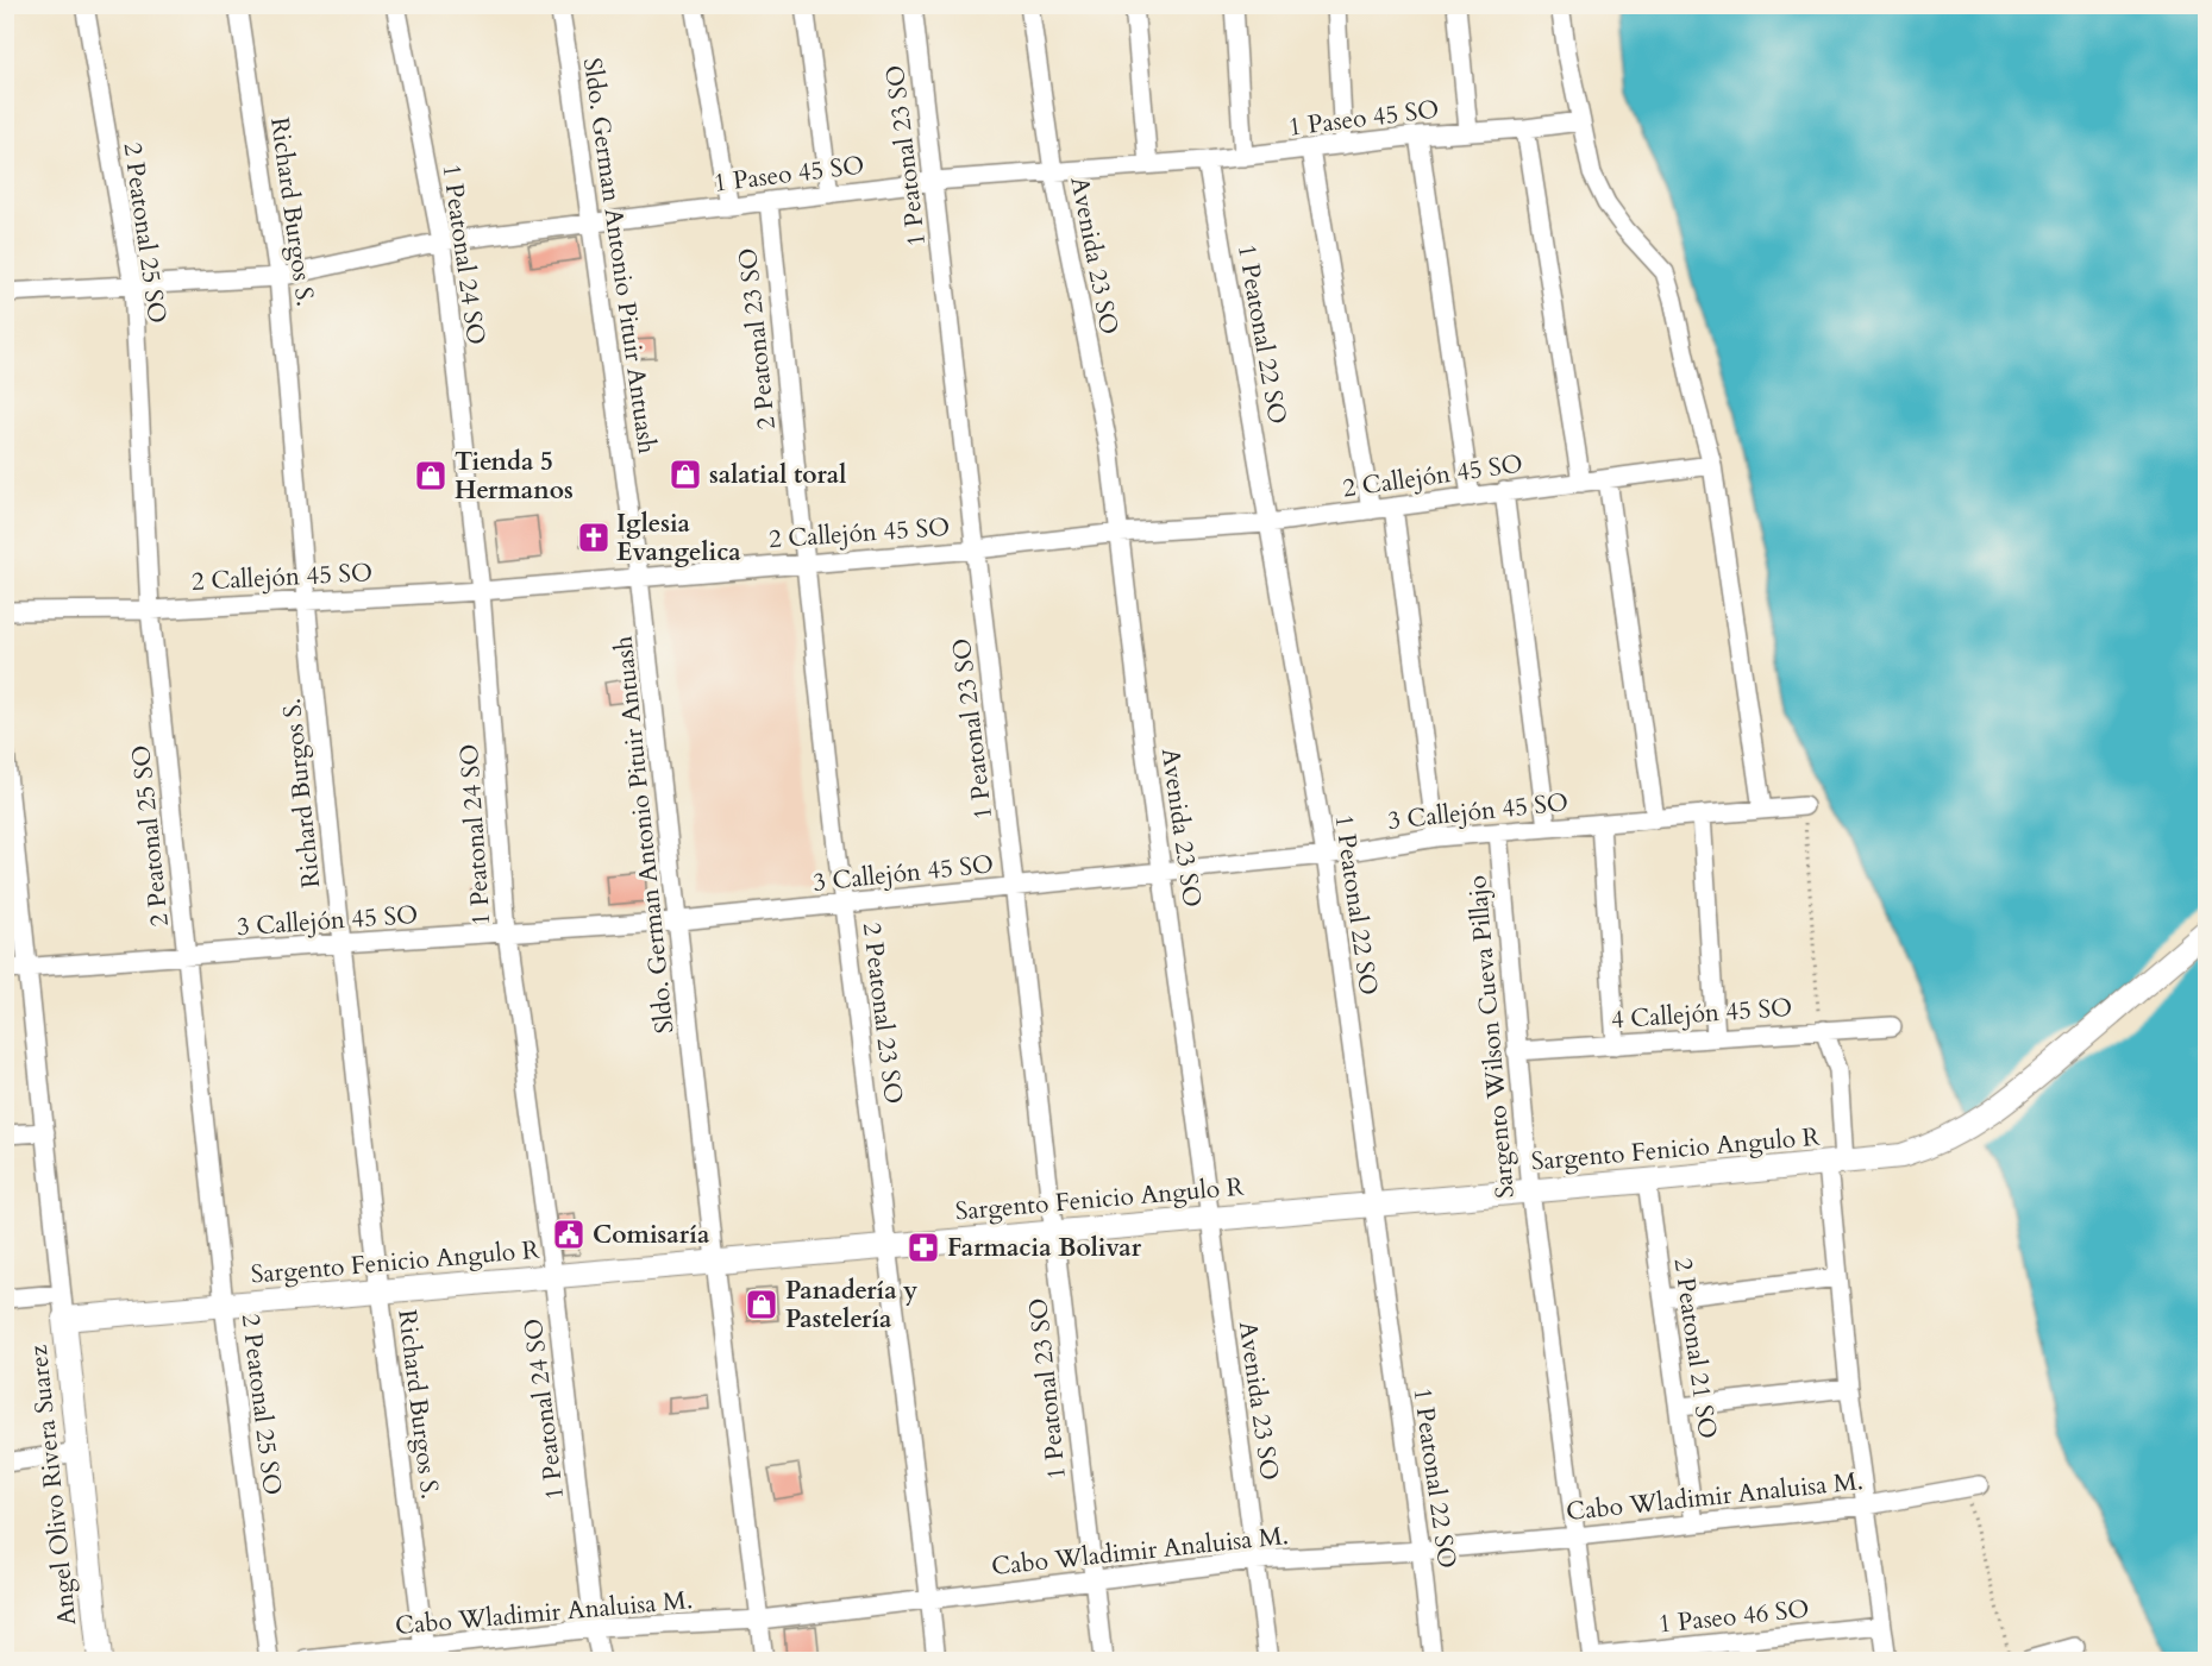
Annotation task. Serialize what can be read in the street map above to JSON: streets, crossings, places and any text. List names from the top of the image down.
{
  "streets": {
    "street": [
      "1 Paseo 45 SO",
      "1 Peatonal 23 SO",
      "Richard Burgos S.",
      "2 Peatonal 25 SO",
      "1 Peatonal 24 SO",
      "Sldo. German Antonio Pituir Antuash",
      "Avenida 23 SO",
      "1 Peatonal 22 SO",
      "2 Peatonal 23 SO",
      "2 Callejón 45 SO",
      "3 Callejón 45 SO",
      "4 Callejón 45 SO",
      "Sargento Wilson Cueva Pillajo",
      "Sargento Fenicio Angulo R",
      "2 Peatonal 21 SO",
      "Angel Olivo Rivera Suarez",
      "Cabo Wladimir Analuisa M.",
      "1 Paseo 46 SO"
    ]
  },
  "crossings": [
    ["1 Paseo 45 SO", "1 Peatonal 23 SO"],
    ["1 Paseo 45 SO", "Richard Burgos S."],
    ["1 Paseo 45 SO", "2 Peatonal 25 SO"],
    ["1 Paseo 45 SO", "1 Peatonal 24 SO"],
    ["1 Paseo 45 SO", "Sldo. German Antonio Pituir Antuash"],
    ["1 Paseo 45 SO", "Avenida 23 SO"],
    ["1 Paseo 45 SO", "1 Peatonal 22 SO"],
    ["1 Paseo 45 SO", "2 Peatonal 23 SO"],
    ["1 Peatonal 23 SO", "2 Callejón 45 SO"],
    ["1 Peatonal 23 SO", "3 Callejón 45 SO"],
    ["1 Peatonal 23 SO", "Sargento Fenicio Angulo R"],
    ["1 Peatonal 23 SO", "Cabo Wladimir Analuisa M."],
    ["Richard Burgos S.", "2 Callejón 45 SO"],
    ["Richard Burgos S.", "3 Callejón 45 SO"],
    ["Richard Burgos S.", "Sargento Fenicio Angulo R"],
    ["Richard Burgos S.", "Cabo Wladimir Analuisa M."],
    ["2 Peatonal 25 SO", "2 Callejón 45 SO"],
    ["2 Peatonal 25 SO", "3 Callejón 45 SO"],
    ["2 Peatonal 25 SO", "Sargento Fenicio Angulo R"],
    ["1 Peatonal 24 SO", "2 Callejón 45 SO"],
    ["1 Peatonal 24 SO", "3 Callejón 45 SO"],
    ["1 Peatonal 24 SO", "Sargento Fenicio Angulo R"],
    ["1 Peatonal 24 SO", "Cabo Wladimir Analuisa M."],
    ["Sldo. German Antonio Pituir Antuash", "2 Callejón 45 SO"],
    ["Sldo. German Antonio Pituir Antuash", "3 Callejón 45 SO"],
    ["Sldo. German Antonio Pituir Antuash", "Sargento Fenicio Angulo R"],
    ["Sldo. German Antonio Pituir Antuash", "Cabo Wladimir Analuisa M."],
    ["Avenida 23 SO", "2 Callejón 45 SO"],
    ["Avenida 23 SO", "3 Callejón 45 SO"],
    ["Avenida 23 SO", "Sargento Fenicio Angulo R"],
    ["Avenida 23 SO", "Cabo Wladimir Analuisa M."],
    ["1 Peatonal 22 SO", "2 Callejón 45 SO"],
    ["1 Peatonal 22 SO", "3 Callejón 45 SO"],
    ["1 Peatonal 22 SO", "Sargento Fenicio Angulo R"],
    ["1 Peatonal 22 SO", "Cabo Wladimir Analuisa M."],
    ["2 Peatonal 23 SO", "2 Callejón 45 SO"],
    ["2 Peatonal 23 SO", "3 Callejón 45 SO"],
    ["2 Peatonal 23 SO", "Sargento Fenicio Angulo R"],
    ["2 Peatonal 23 SO", "Cabo Wladimir Analuisa M."],
    ["3 Callejón 45 SO", "Sargento Wilson Cueva Pillajo"],
    ["3 Callejón 45 SO", "Angel Olivo Rivera Suarez"],
    ["4 Callejón 45 SO", "Sargento Wilson Cueva Pillajo"],
    ["Sargento Wilson Cueva Pillajo", "Sargento Fenicio Angulo R"],
    ["Sargento Wilson Cueva Pillajo", "Cabo Wladimir Analuisa M."],
    ["Sargento Wilson Cueva Pillajo", "1 Paseo 46 SO"],
    ["Sargento Fenicio Angulo R", "2 Peatonal 21 SO"],
    ["Sargento Fenicio Angulo R", "Angel Olivo Rivera Suarez"],
    ["2 Peatonal 21 SO", "Cabo Wladimir Analuisa M."]
  ],
  "places": {
    "shop": ["salatial toral", "Tienda 5 Hermanos", "Panadería y Pastelería"],
    "church": ["Iglesia Evangelica"],
    "public building": ["Comisaría"],
    "pharmacy": ["Farmacia Bolivar"]
  }
}
